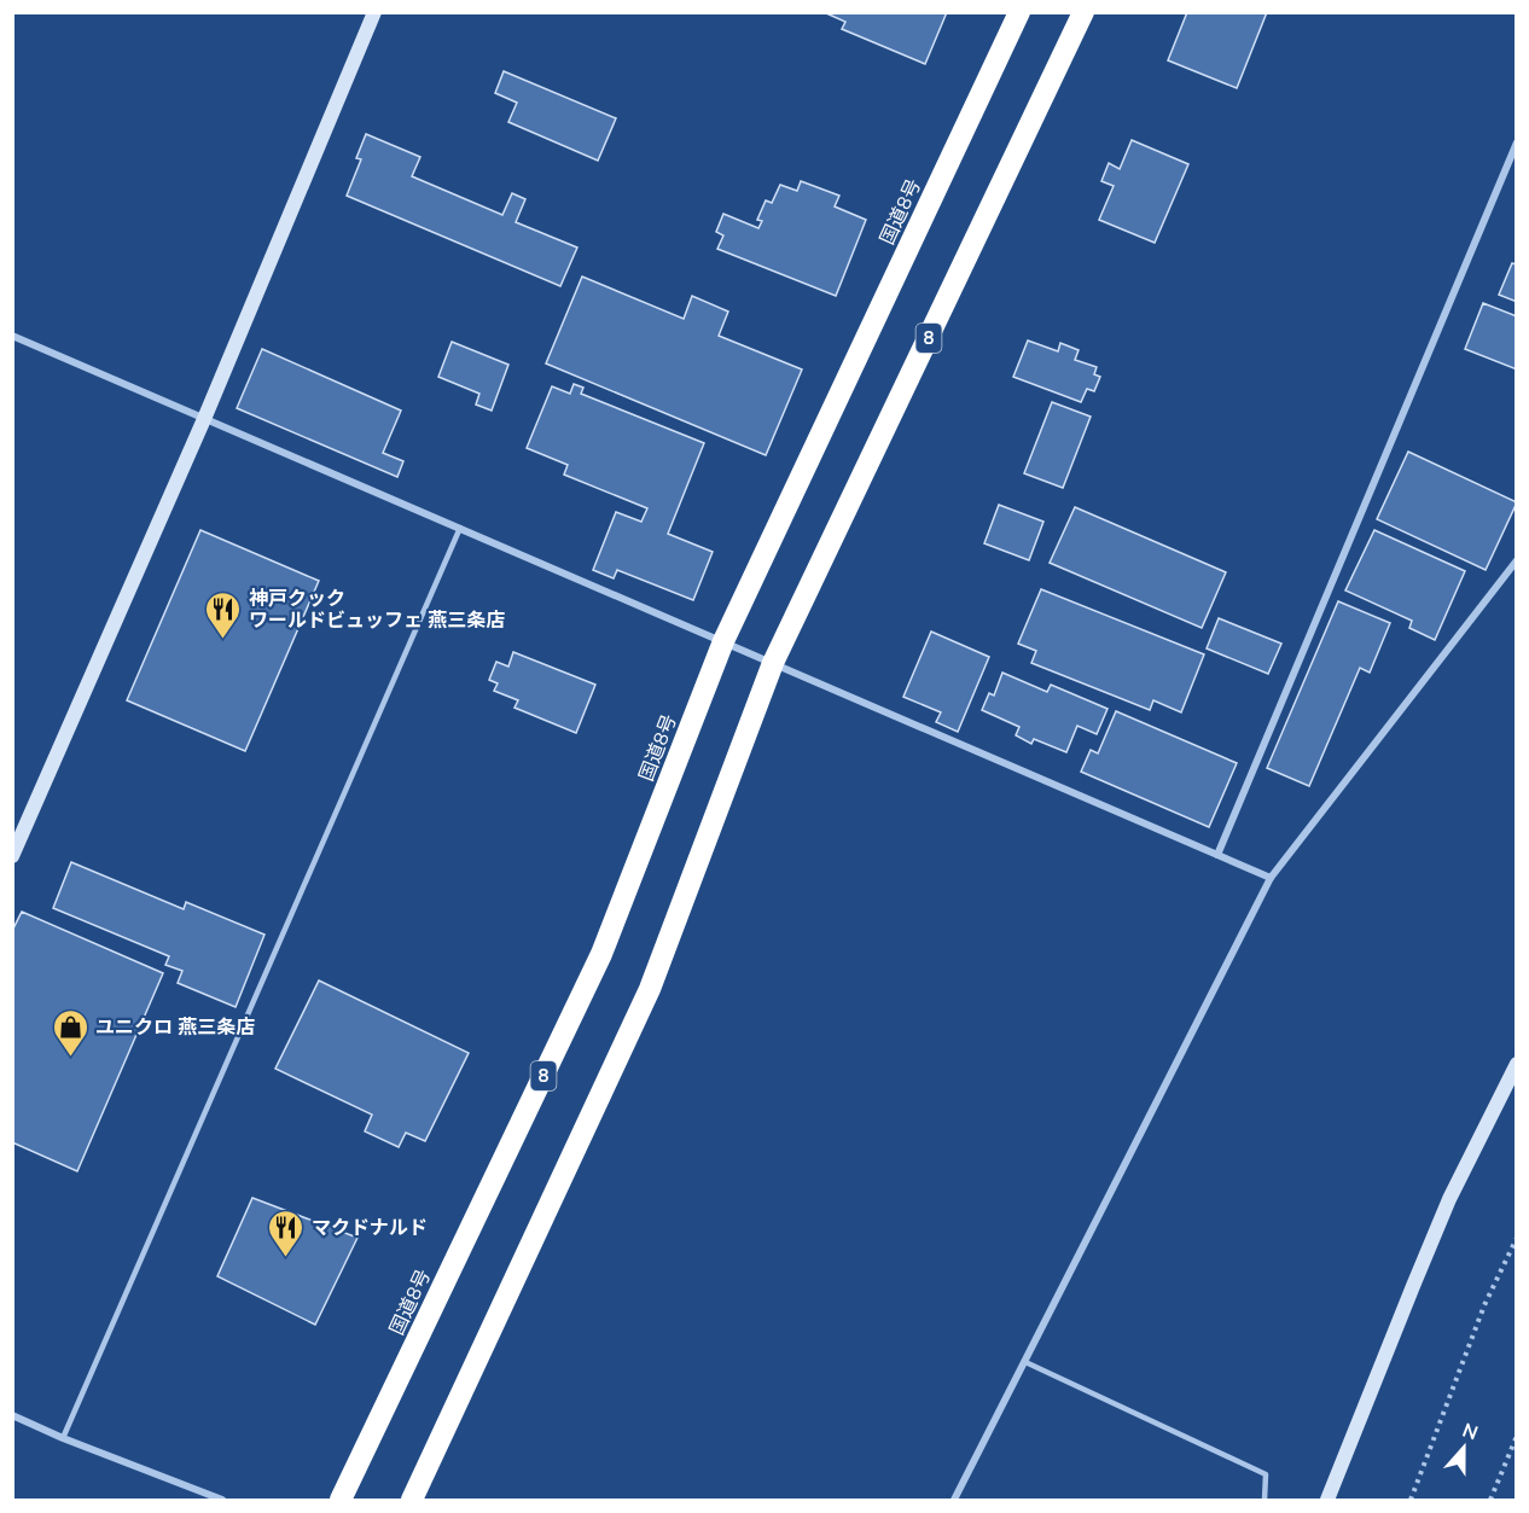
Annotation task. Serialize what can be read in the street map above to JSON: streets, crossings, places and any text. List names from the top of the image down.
{
  "streets": {
    "highway": ["国道8号", "8"]
  },
  "places": {
    "restaurant": ["神戸クック ワールドビュッフェ 燕三条店", "マクドナルド"],
    "shop": ["ユニクロ 燕三条店"]
  },
  "north": "top"
}
